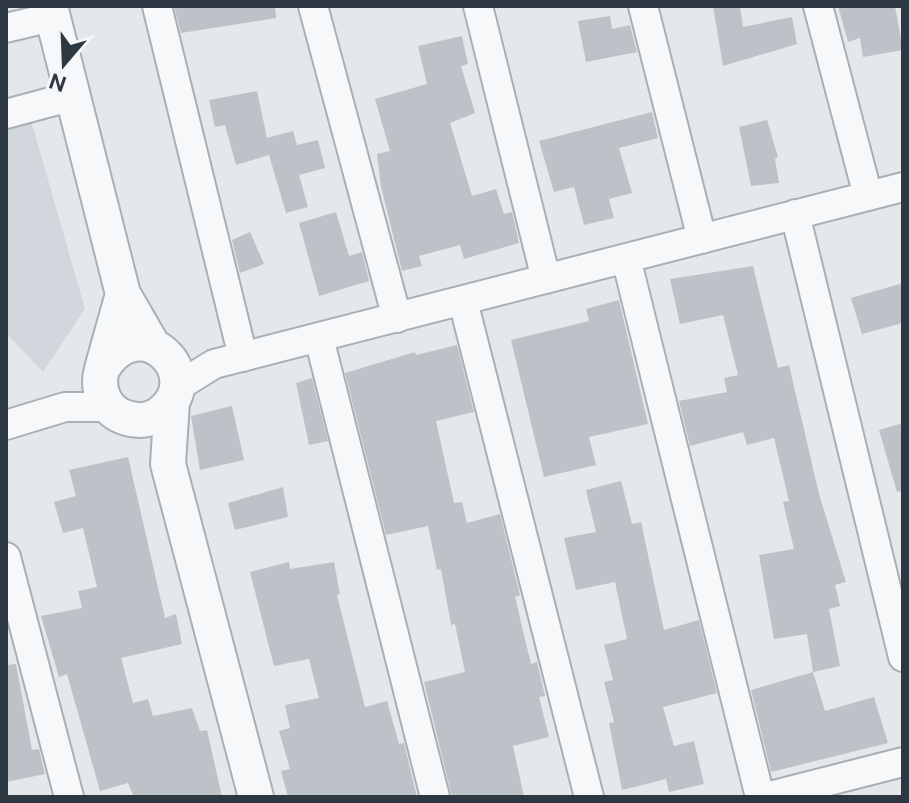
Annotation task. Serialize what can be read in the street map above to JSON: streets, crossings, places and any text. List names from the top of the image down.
{
  "north": "bottom"
}
